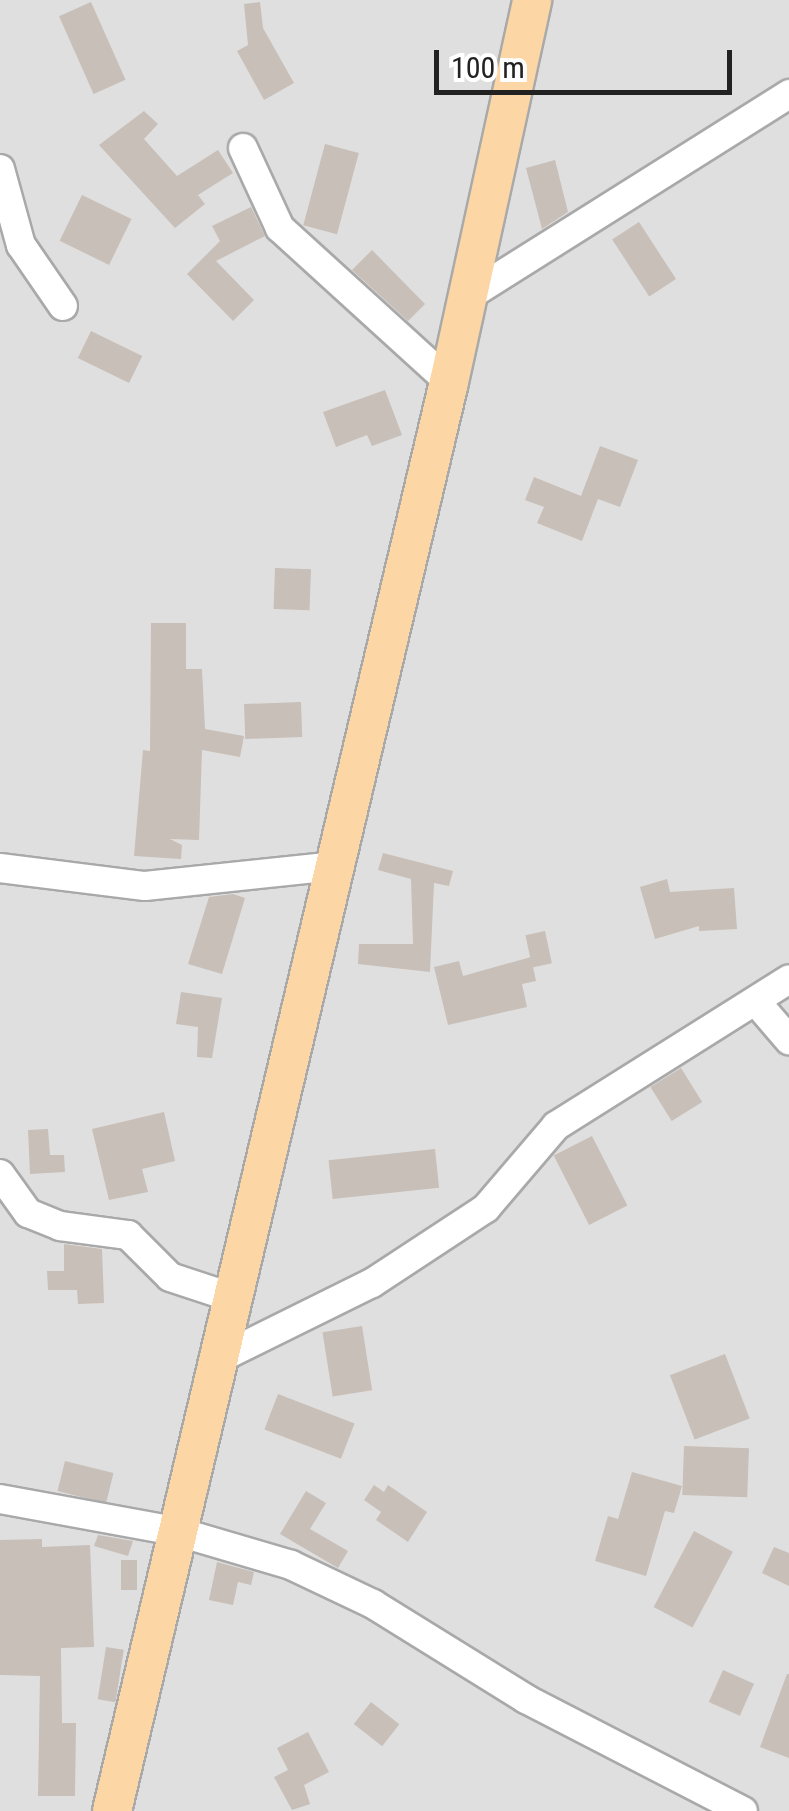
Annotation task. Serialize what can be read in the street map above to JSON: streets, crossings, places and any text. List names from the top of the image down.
{
  "scale_bar": "100 m"
}
